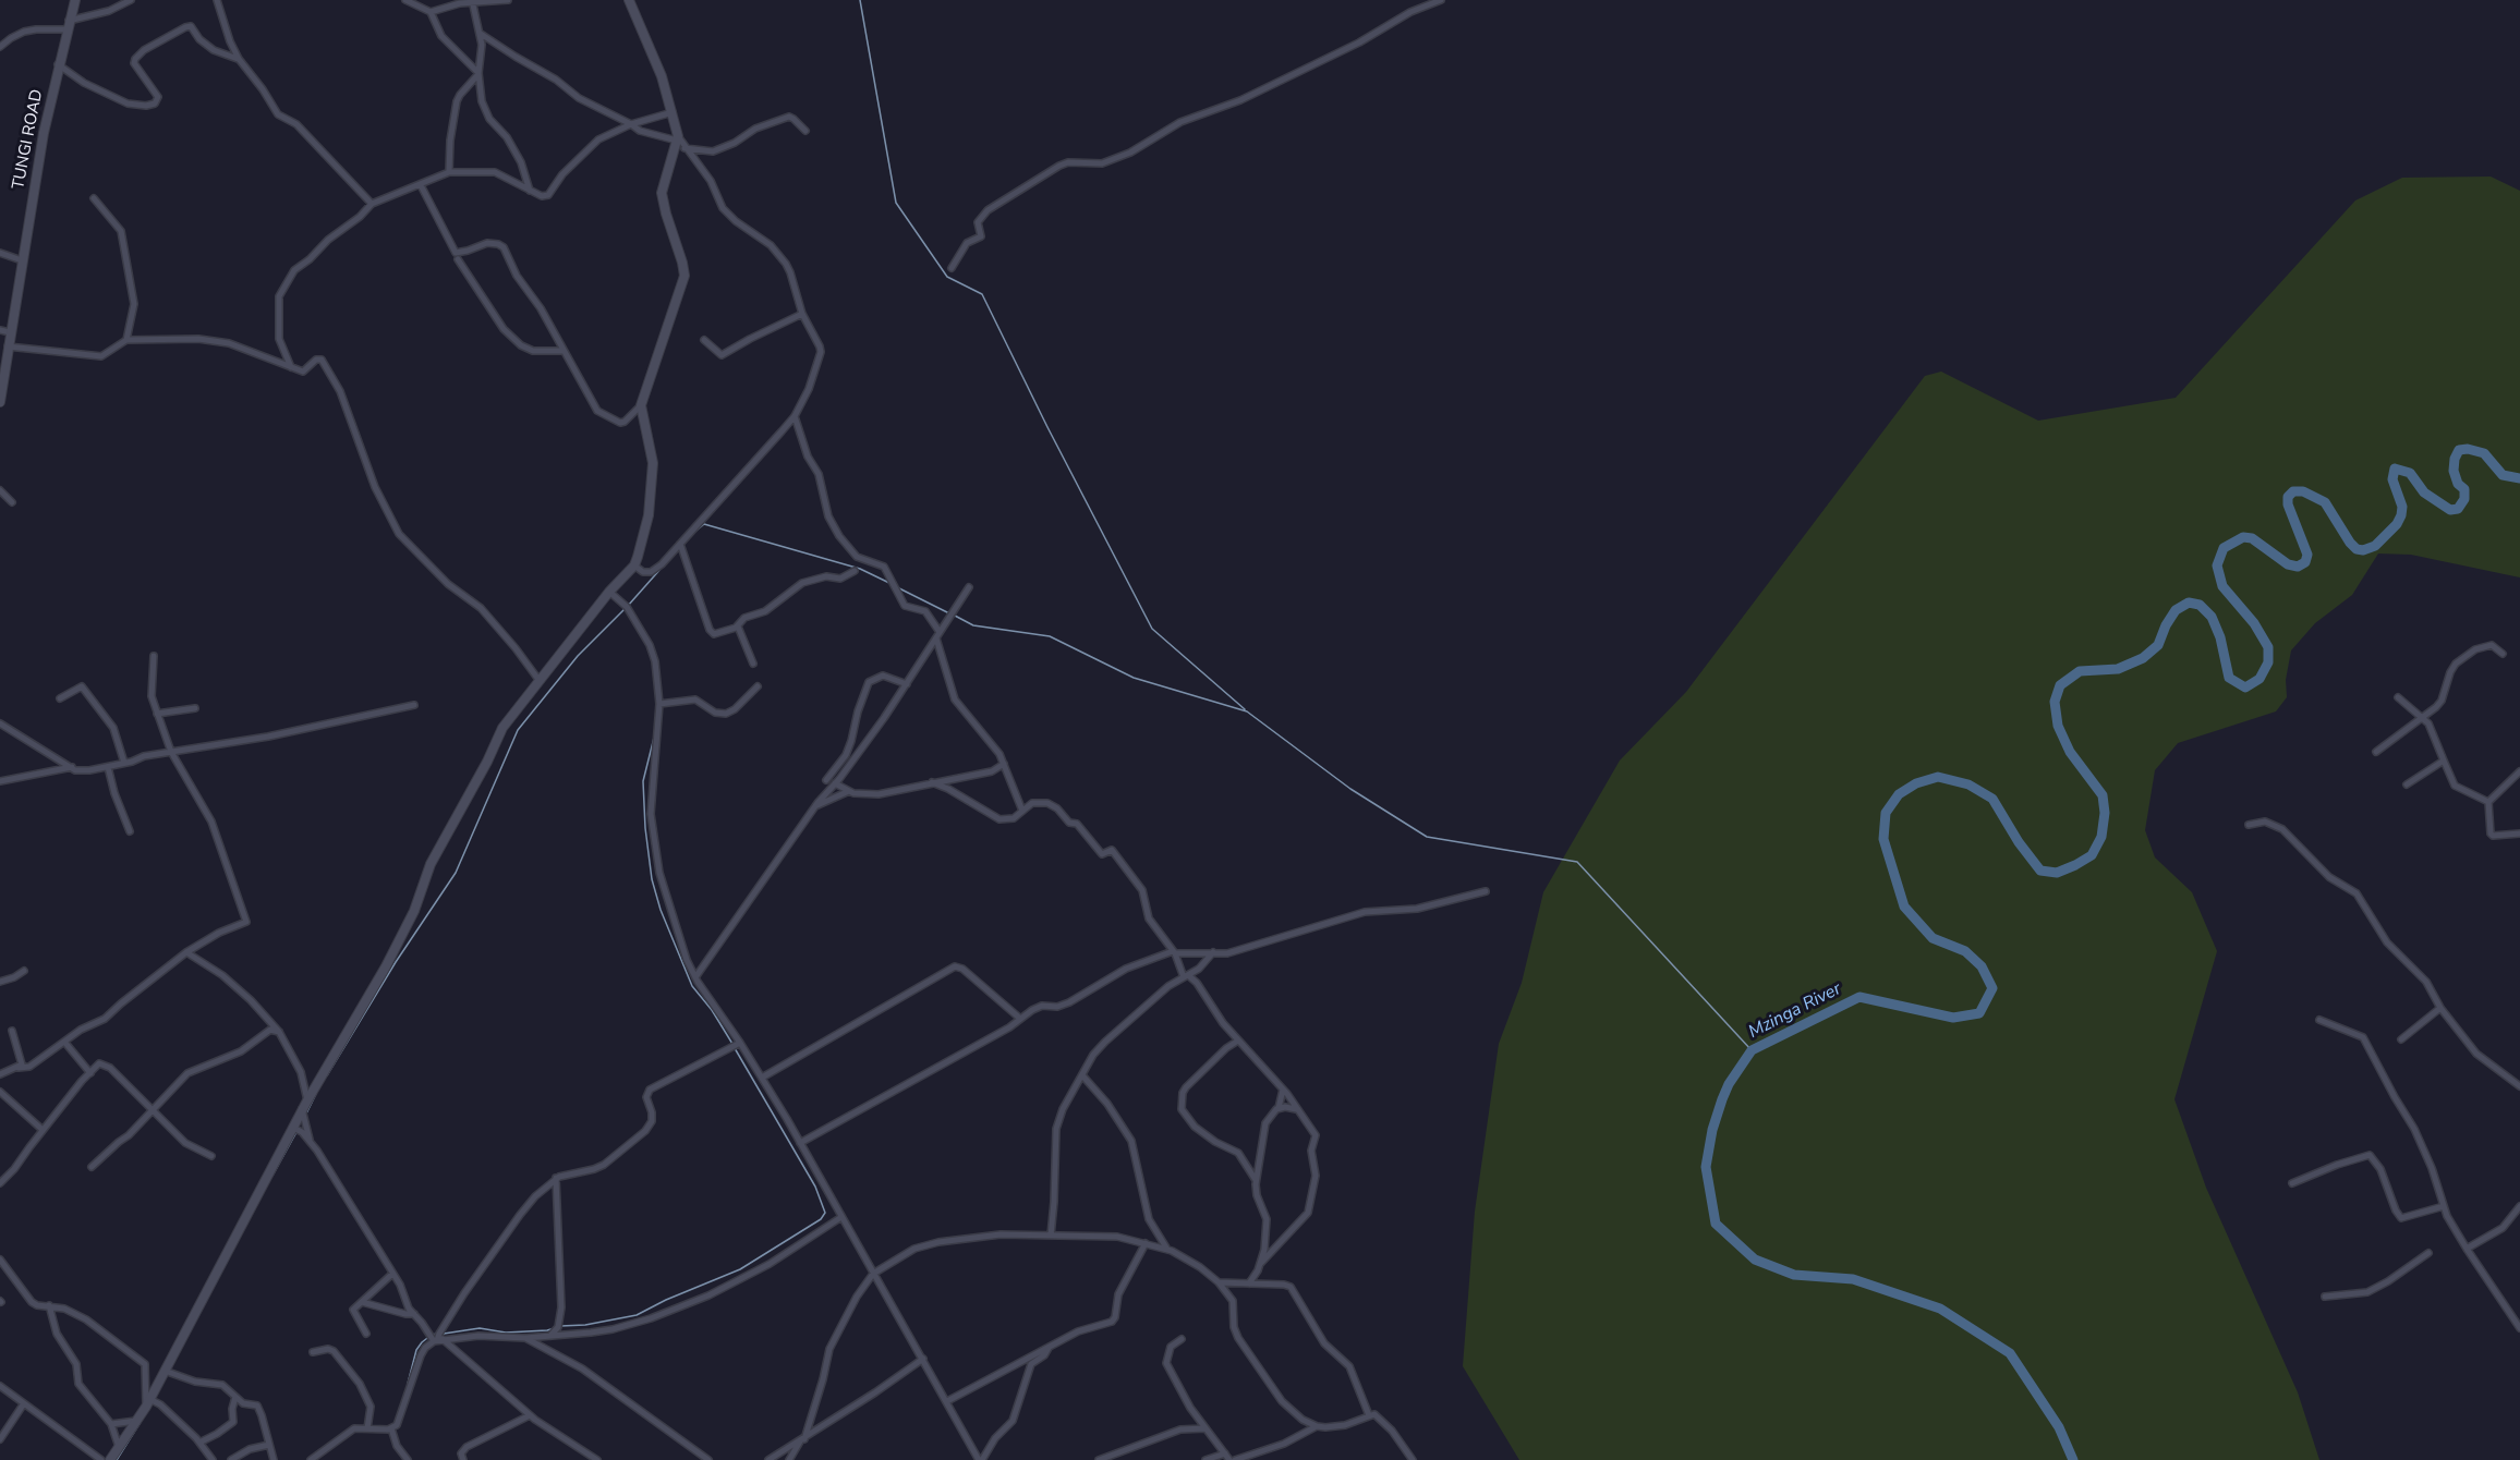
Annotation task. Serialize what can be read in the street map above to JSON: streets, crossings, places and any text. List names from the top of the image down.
{
  "streets": {
    "street": ["TUNGI ROAD"]
  },
  "water": ["Mzinga River"]
}
